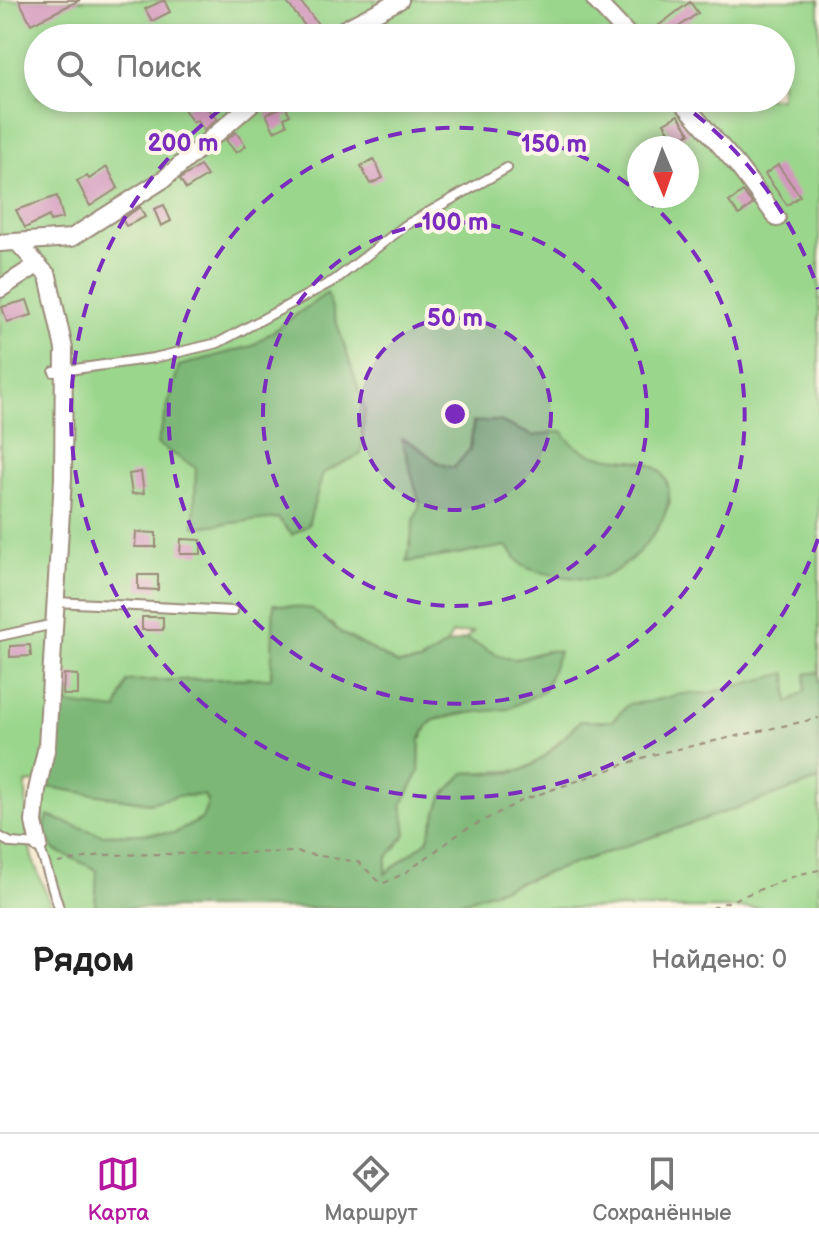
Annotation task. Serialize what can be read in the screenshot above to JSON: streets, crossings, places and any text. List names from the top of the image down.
{
  "north": "bottom",
  "page": {
    "search": "Поиск",
    "heading": ["Рядом", "Найдено: 0"],
    "nav": ["Карта", "Маршрут", "Сохранённые"]
  },
  "rings": [
    "200 m",
    "150 m",
    "100 m",
    "50 m"
  ]
}
